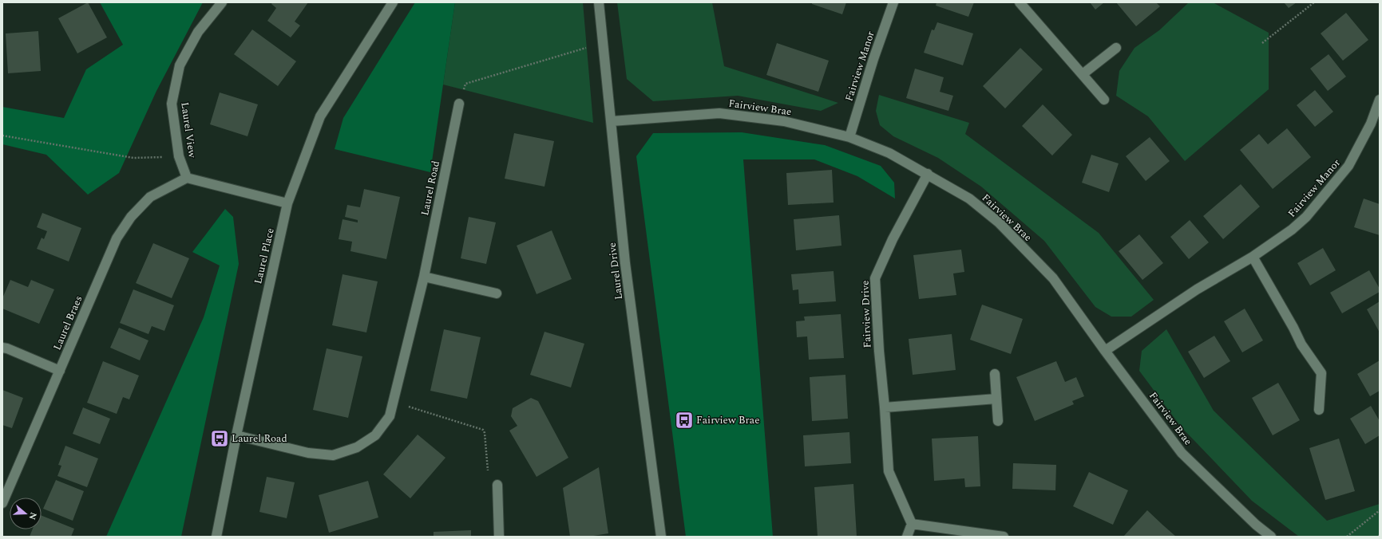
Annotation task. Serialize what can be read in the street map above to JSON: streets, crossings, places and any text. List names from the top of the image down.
{
  "streets": {
    "street": [
      "Fairview Manor",
      "Fairview Brae",
      "Laurel View",
      "Laurel Road",
      "Laurel Place",
      "Laurel Drive",
      "Fairview Drive",
      "Laurel Braes"
    ]
  },
  "crossings": [
    ["Fairview Manor", "Fairview Brae"],
    ["Fairview Brae", "Laurel Drive"],
    ["Fairview Brae", "Fairview Drive"],
    ["Laurel View", "Laurel Braes"],
    ["Laurel Road", "Laurel Place"]
  ],
  "places": {
    "bus stop": ["Fairview Brae", "Laurel Road"]
  },
  "north": "right"
}
